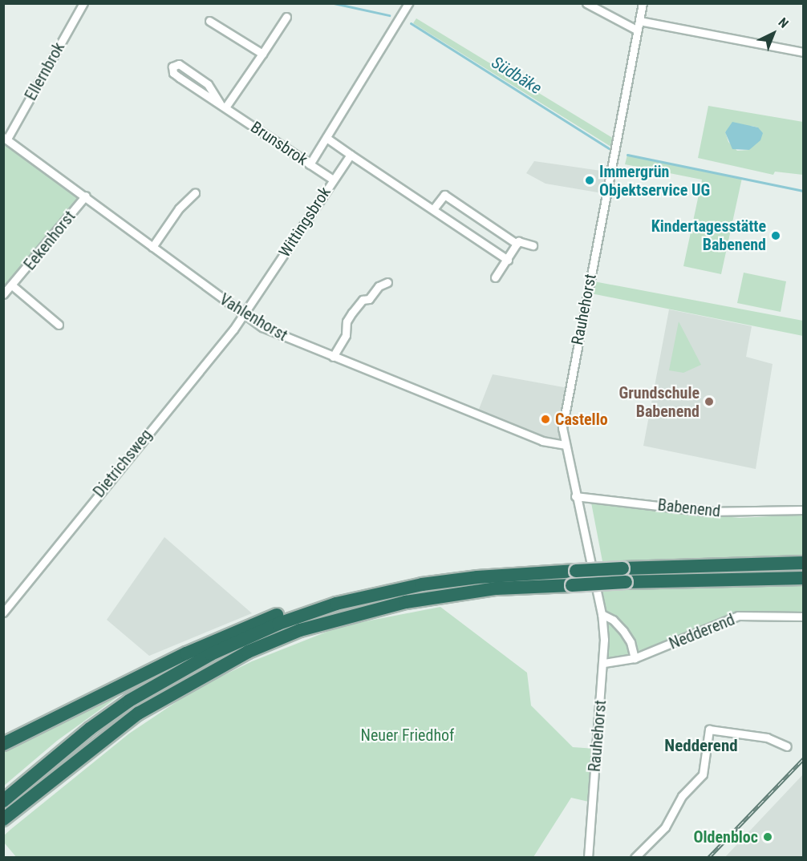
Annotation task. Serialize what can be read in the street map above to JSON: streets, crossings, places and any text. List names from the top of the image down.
{
  "streets": {
    "street": [
      "Ellernbrok",
      "Brunsbrok",
      "Wittingsbrok",
      "Eekenhorst",
      "Rauhehorst",
      "Vahlenhorst",
      "Dietrichsweg",
      "Babenend",
      "Nedderend"
    ]
  },
  "crossings": [
    ["Ellernbrok", "Vahlenhorst"],
    ["Brunsbrok", "Wittingsbrok"],
    ["Wittingsbrok", "Vahlenhorst"],
    ["Wittingsbrok", "Dietrichsweg"],
    ["Eekenhorst", "Vahlenhorst"],
    ["Rauhehorst", "Vahlenhorst"],
    ["Rauhehorst", "Babenend"],
    ["Rauhehorst", "Nedderend"],
    ["Vahlenhorst", "Dietrichsweg"]
  ],
  "districts": ["Nedderend"],
  "water": ["Südbäke"],
  "parks": ["Neuer Friedhof"],
  "places": [
    "Immergrün Objektservice UG",
    "Kindertagesstätte Babenend",
    "Grundschule Babenend",
    "Castello",
    "Oldenbloc"
  ],
  "north": "top right"
}
